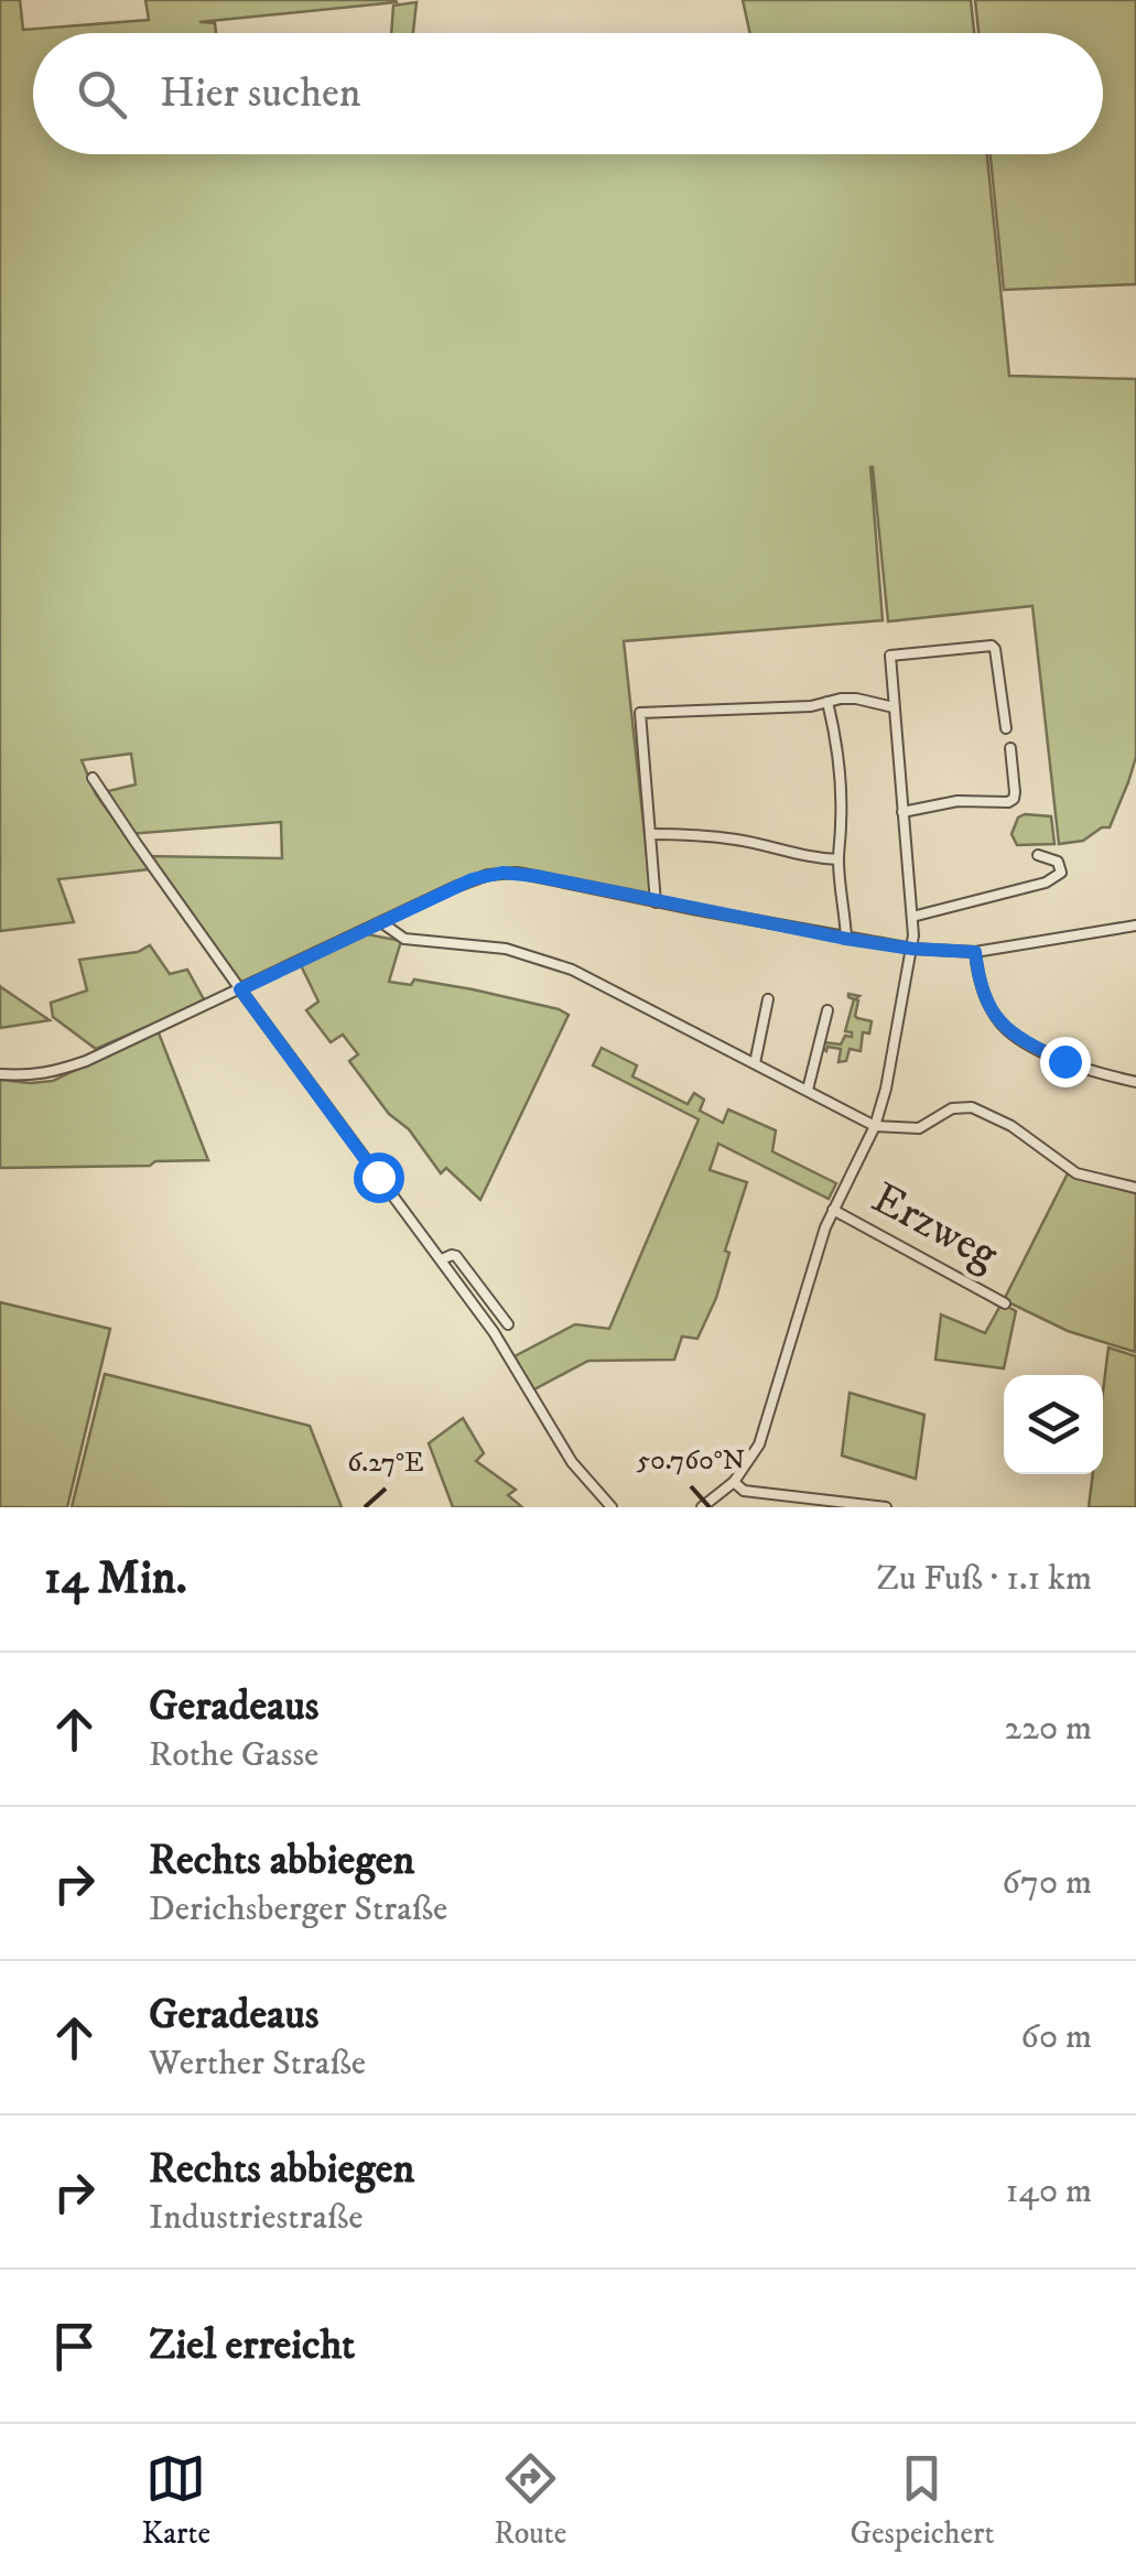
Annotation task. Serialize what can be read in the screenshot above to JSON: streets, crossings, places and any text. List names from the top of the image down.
{
  "streets": {
    "street": ["Erzweg"]
  },
  "page": {
    "search": "Hier suchen",
    "heading": ["14 Min.", "Zu Fuß · 1.1 km"],
    "list": [
      ["Geradeaus", "Rothe Gasse", "220 m"],
      ["Rechts abbiegen", "Derichsberger Straße", "670 m"],
      ["Geradeaus", "Werther Straße", "60 m"],
      ["Rechts abbiegen", "Industriestraße", "140 m"],
      "Ziel erreicht"
    ],
    "nav": ["Karte", "Route", "Gespeichert"]
  },
  "coordinates": ["50.760°N", "6.27°E"]
}
